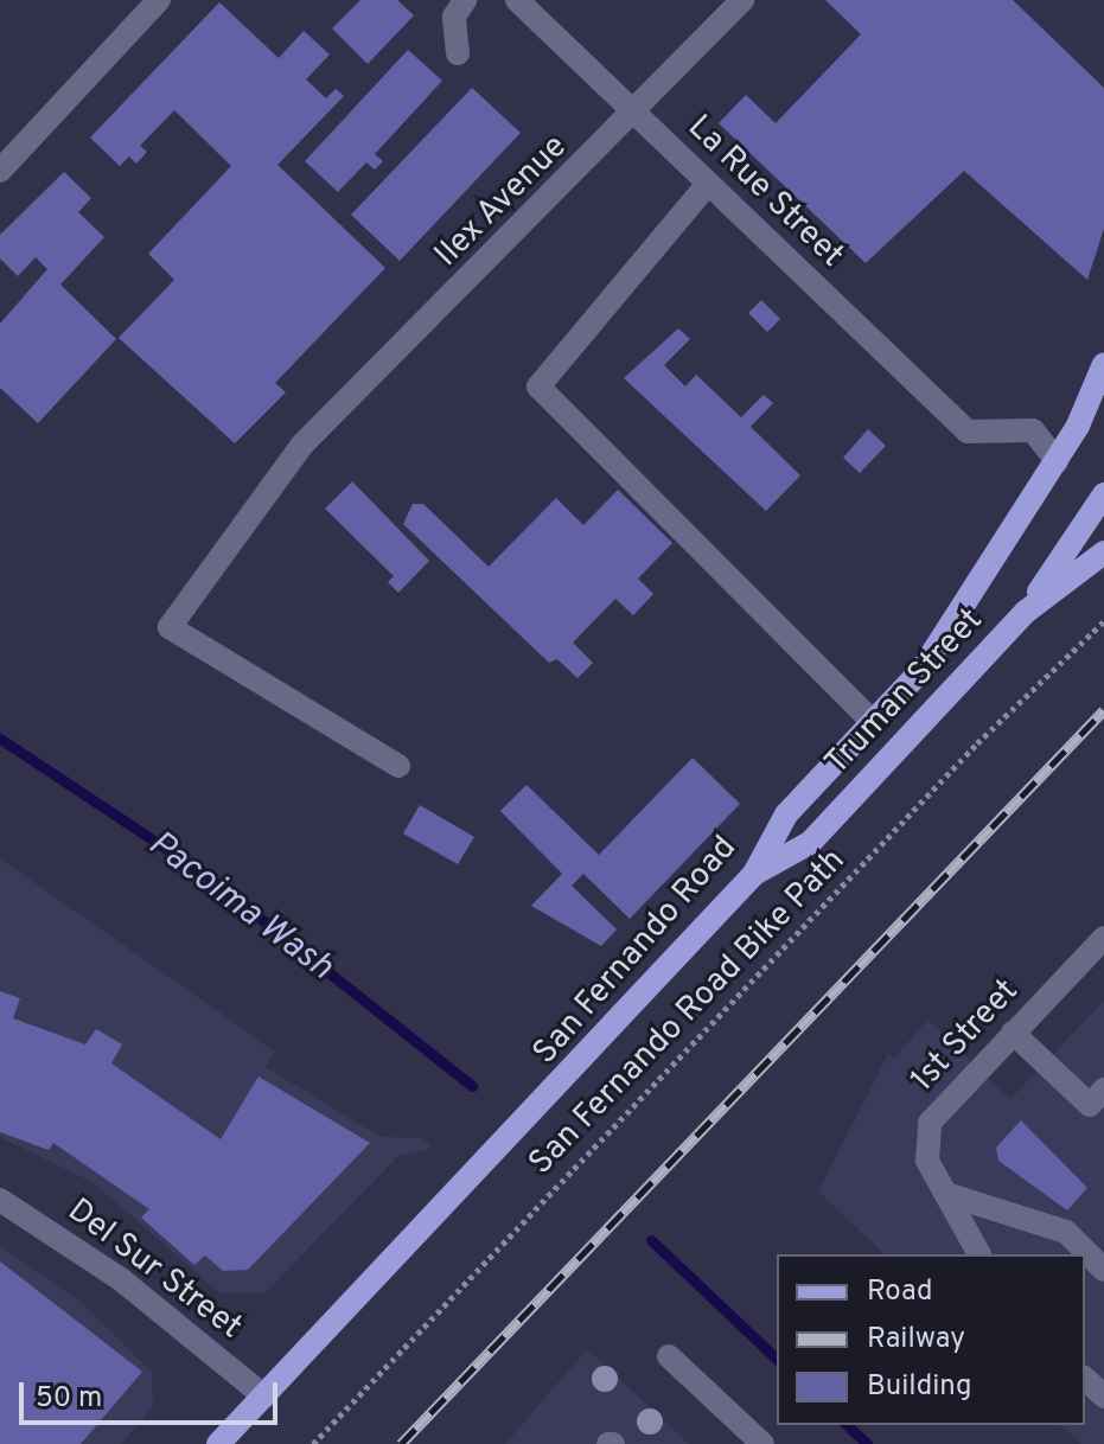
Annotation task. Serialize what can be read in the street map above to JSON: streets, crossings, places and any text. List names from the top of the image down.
{
  "streets": {
    "main road": ["Truman Street", "San Fernando Road"],
    "street": [
      "La Rue Street",
      "Ilex Avenue",
      "1st Street",
      "Del Sur Street"
    ],
    "path": ["San Fernando Road Bike Path"]
  },
  "crossings": [
    ["La Rue Street", "Ilex Avenue"],
    ["La Rue Street", "San Fernando Road"],
    ["Truman Street", "San Fernando Road"],
    ["San Fernando Road", "Del Sur Street"]
  ],
  "water": ["Pacoima Wash"],
  "legend": ["Road", "Railway", "Building"],
  "scale_bar": "50 m"
}
